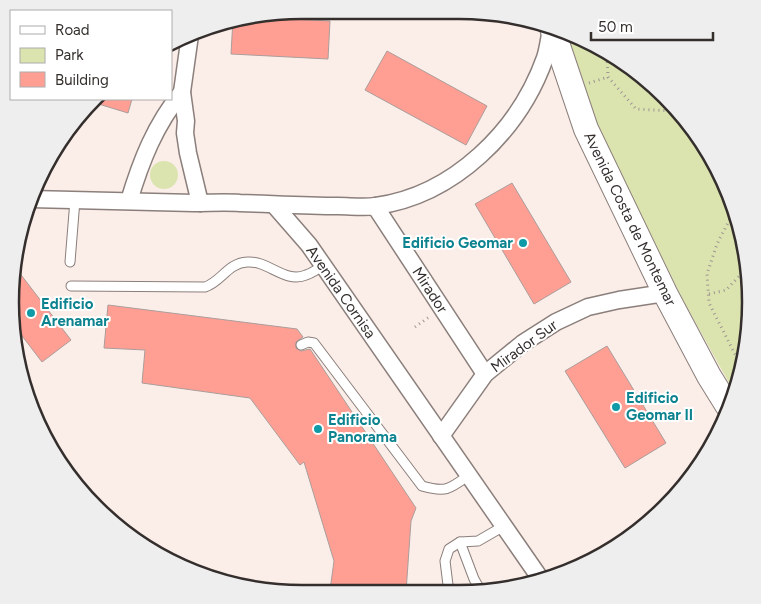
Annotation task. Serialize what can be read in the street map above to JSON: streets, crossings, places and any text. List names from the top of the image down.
{
  "streets": {
    "street": [
      "Avenida Costa de Montemar",
      "Mirador",
      "Avenida Cornisa",
      "Mirador Sur"
    ]
  },
  "crossings": [
    ["Avenida Costa de Montemar", "Mirador Sur"],
    ["Mirador", "Mirador Sur"],
    ["Avenida Cornisa", "Mirador Sur"]
  ],
  "places": [
    "Edificio Geomar",
    "Edificio Arenamar",
    "Edificio Geomar II",
    "Edificio Panorama"
  ],
  "legend": ["Road", "Park", "Building"],
  "scale_bar": "50 m"
}
